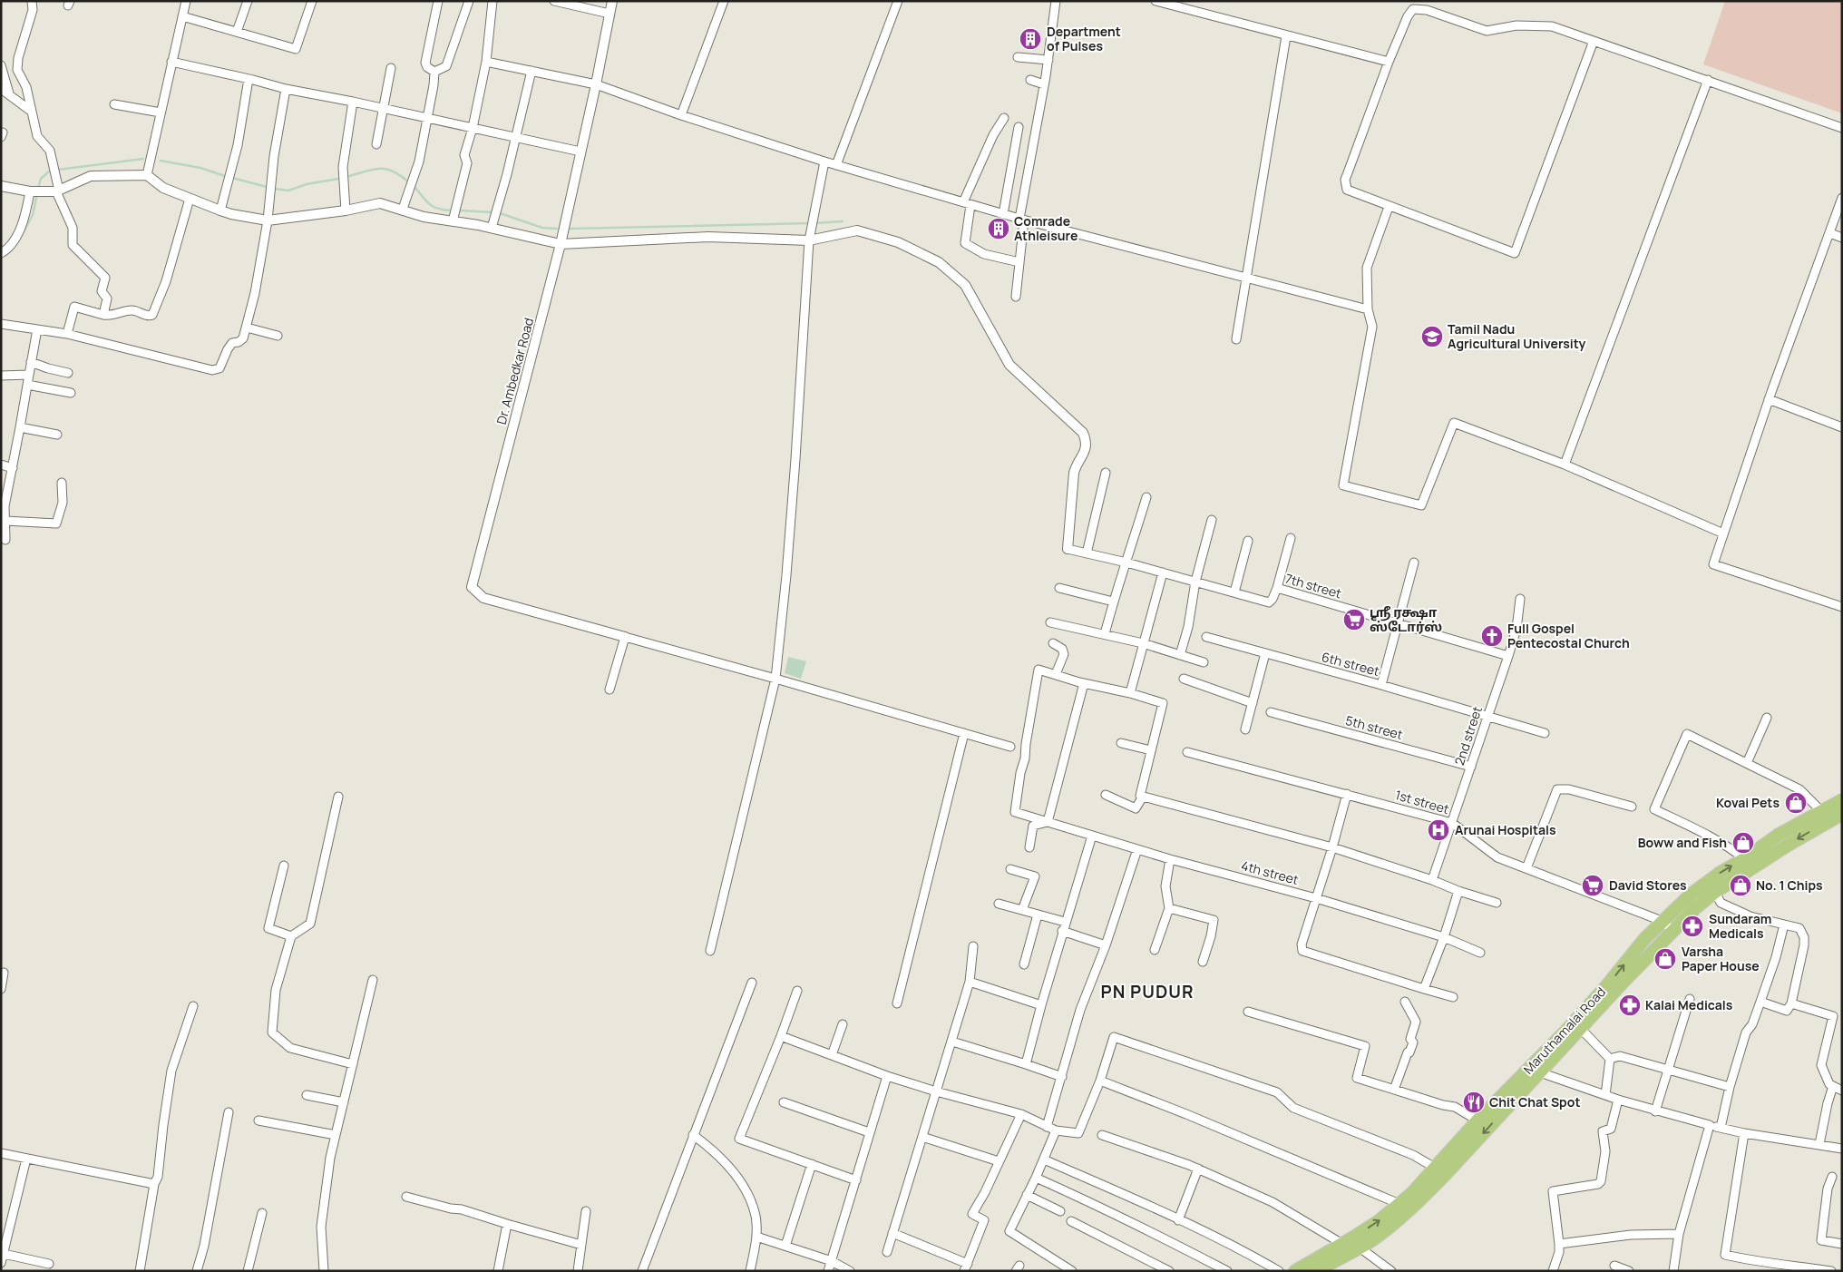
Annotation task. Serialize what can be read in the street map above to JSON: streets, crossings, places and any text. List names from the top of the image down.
{
  "streets": {
    "main road": ["Maruthamalai Road"],
    "street": [
      "Dr. Ambedkar Road",
      "7th street",
      "6th street",
      "5th street",
      "2nd street",
      "1st street",
      "4th street"
    ]
  },
  "crossings": [
    ["7th street", "2nd street"],
    ["6th street", "2nd street"],
    ["5th street", "2nd street"],
    ["2nd street", "1st street"],
    ["1st street", "Maruthamalai Road"]
  ],
  "districts": ["PN PUDUR"],
  "places": {
    "building": ["Department of Pulses", "Comrade Athleisure"],
    "school or university": ["Tamil Nadu Agricultural University"],
    "supermarket": ["ஶ்ரீ ரக்ஷா ஸ்டோர்ஸ்", "David Stores"],
    "church": ["Full Gospel Pentecostal Church"],
    "shop": [
      "Kovai Pets",
      "Boww and Fish",
      "No. 1 Chips",
      "Varsha Paper House"
    ],
    "hospital": ["Arunai Hospitals"],
    "pharmacy": ["Sundaram Medicals", "Kalai Medicals"],
    "restaurant": ["Chit Chat Spot"]
  }
}
